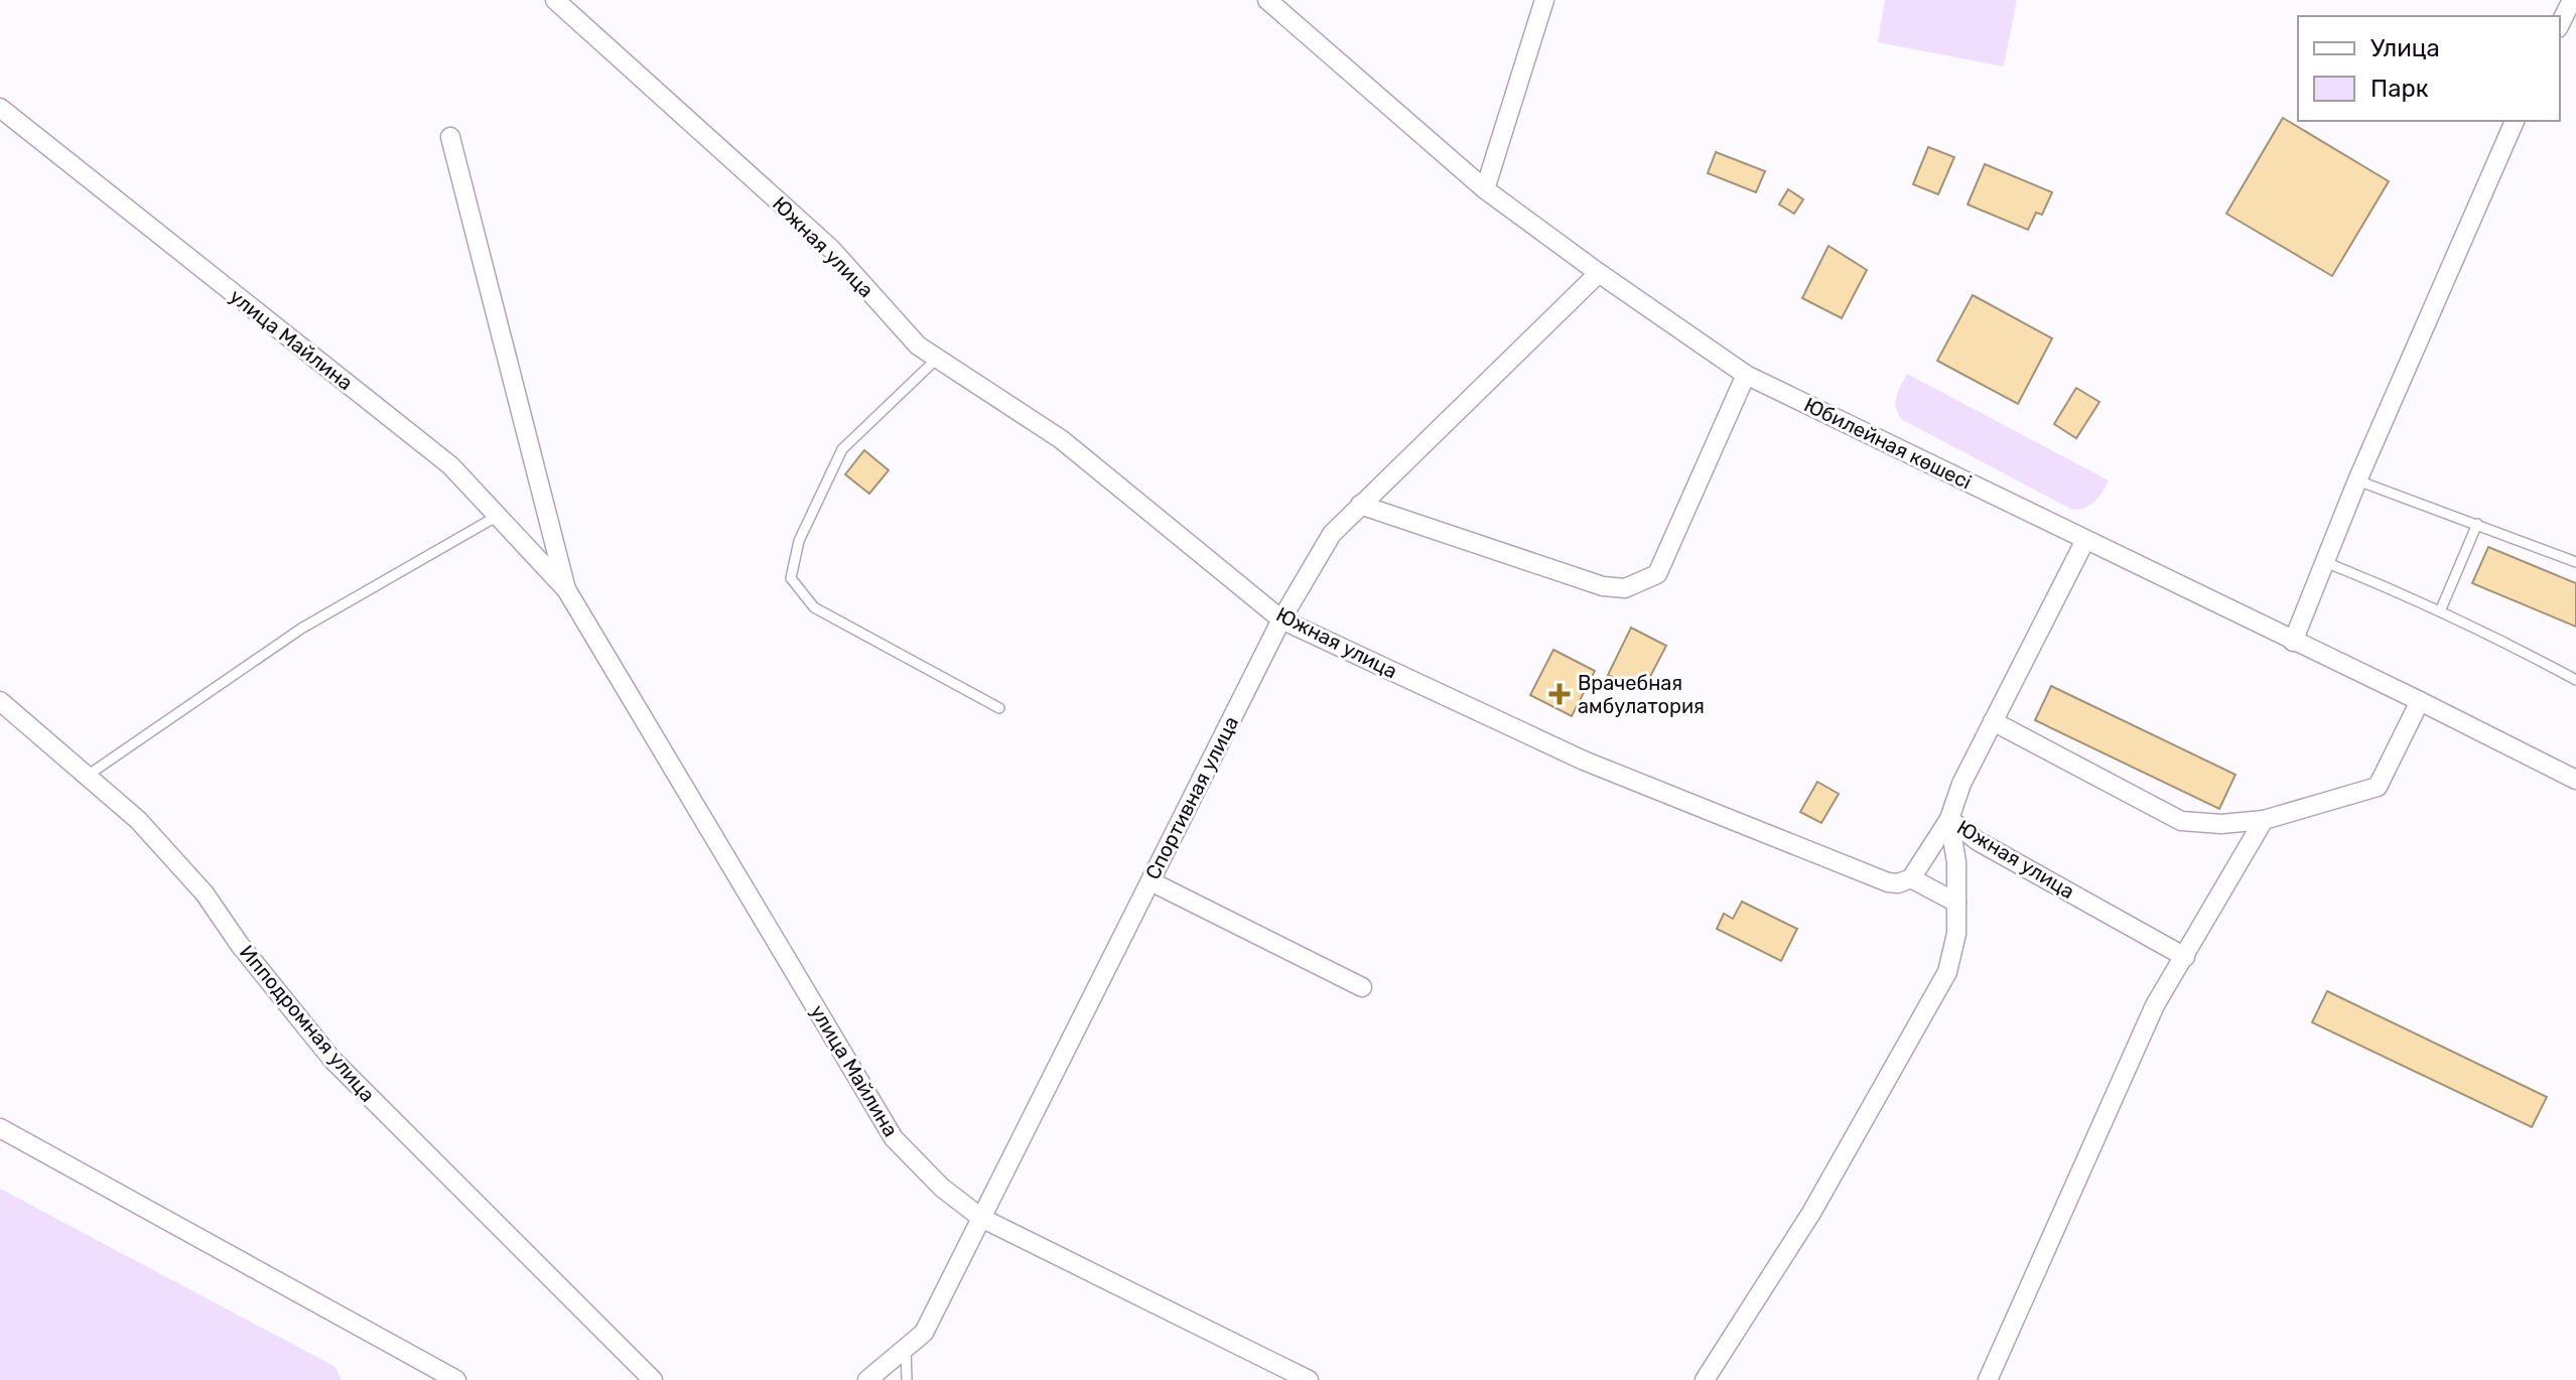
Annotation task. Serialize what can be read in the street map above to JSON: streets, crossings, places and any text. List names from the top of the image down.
{
  "streets": {
    "street": [
      "Южная улица",
      "улица Майлина",
      "Юбилейная көшесі",
      "Спортивная улица",
      "Ипподромная улица"
    ]
  },
  "crossings": [
    ["Южная улица", "Спортивная улица"],
    ["улица Майлина", "Спортивная улица"],
    ["Юбилейная көшесі", "Спортивная улица"]
  ],
  "places": {
    "health": ["Врачебная амбулатория"]
  },
  "legend": ["Улица", "Парк"]
}
